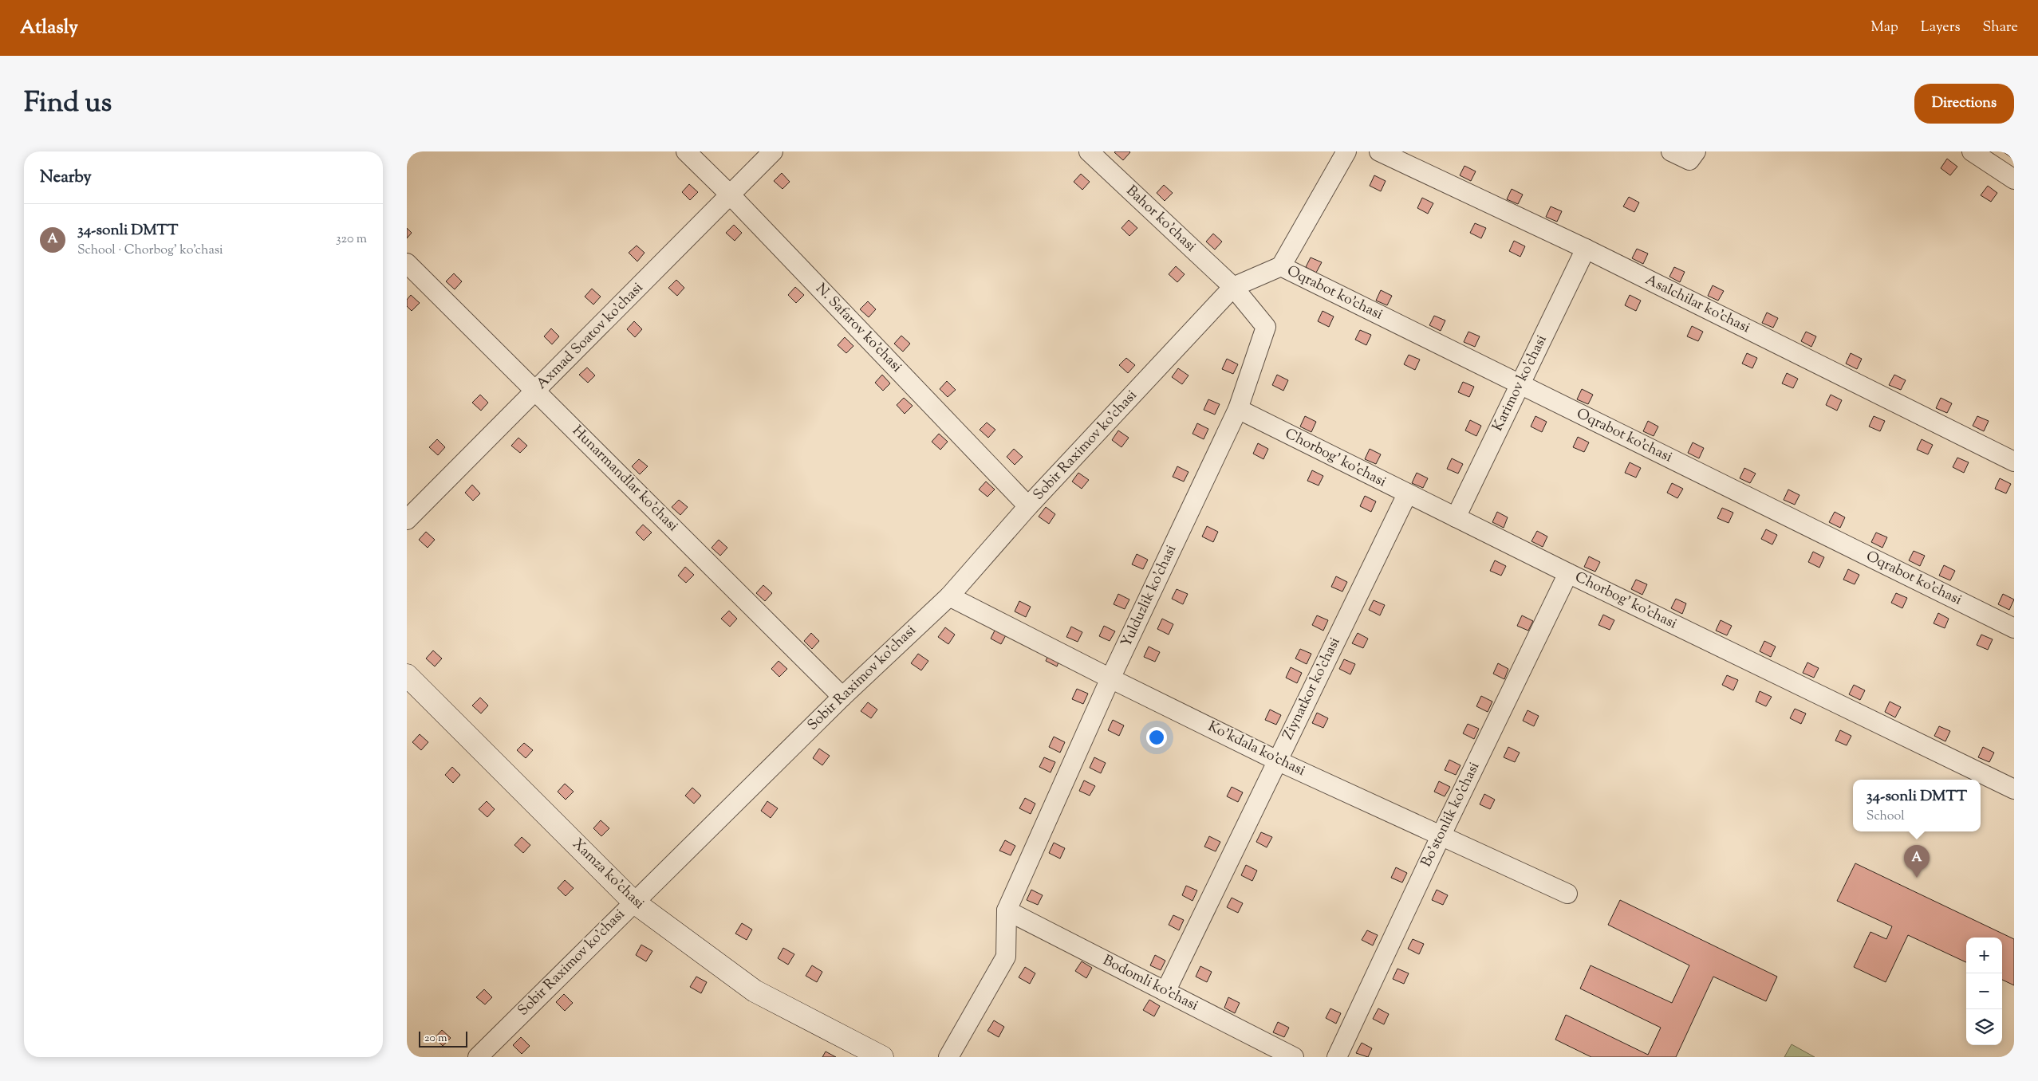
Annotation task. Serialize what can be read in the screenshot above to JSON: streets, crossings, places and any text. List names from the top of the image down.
{
  "streets": {
    "main road": ["Xamza ko'chasi"],
    "street": [
      "Bahor ko'chasi",
      "Oqrabot ko'chasi",
      "Asalchilar ko'chasi",
      "N. Safarov ko'chasi",
      "Axmad Soatov ko'chasi",
      "Karimov ko'chasi",
      "Sobir Raximov ko'chasi",
      "Chorbog' ko'chasi",
      "Hunarmandlar ko'chasi",
      "Yulduzlik ko'chasi",
      "Ziynatkor ko'chasi",
      "Ko'kdala ko'chasi",
      "Bo'stonlik ko'chasi",
      "Bodomli ko'chasi"
    ]
  },
  "crossings": [
    ["Bahor ko'chasi", "Oqrabot ko'chasi"],
    ["Bahor ko'chasi", "Sobir Raximov ko'chasi"],
    ["Bahor ko'chasi", "Yulduzlik ko'chasi"],
    ["Oqrabot ko'chasi", "Karimov ko'chasi"],
    ["Oqrabot ko'chasi", "Sobir Raximov ko'chasi"],
    ["Oqrabot ko'chasi", "Yulduzlik ko'chasi"],
    ["Asalchilar ko'chasi", "Karimov ko'chasi"],
    ["N. Safarov ko'chasi", "Axmad Soatov ko'chasi"],
    ["N. Safarov ko'chasi", "Sobir Raximov ko'chasi"],
    ["Axmad Soatov ko'chasi", "Hunarmandlar ko'chasi"],
    ["Karimov ko'chasi", "Chorbog' ko'chasi"],
    ["Sobir Raximov ko'chasi", "Hunarmandlar ko'chasi"],
    ["Sobir Raximov ko'chasi", "Yulduzlik ko'chasi"],
    ["Sobir Raximov ko'chasi", "Ko'kdala ko'chasi"],
    ["Sobir Raximov ko'chasi", "Xamza ko'chasi"],
    ["Chorbog' ko'chasi", "Yulduzlik ko'chasi"],
    ["Chorbog' ko'chasi", "Ziynatkor ko'chasi"],
    ["Chorbog' ko'chasi", "Bo'stonlik ko'chasi"],
    ["Yulduzlik ko'chasi", "Ko'kdala ko'chasi"],
    ["Yulduzlik ko'chasi", "Bodomli ko'chasi"],
    ["Ziynatkor ko'chasi", "Ko'kdala ko'chasi"],
    ["Ziynatkor ko'chasi", "Bodomli ko'chasi"],
    ["Ko'kdala ko'chasi", "Bo'stonlik ko'chasi"]
  ],
  "scale_bar": "20 m",
  "page": {
    "header": "Atlasly",
    "nav": ["Map", "Layers", "Share"],
    "title": "Find us",
    "buttons": "Directions",
    "heading": "Nearby",
    "list": [
      {
        "mark": "A",
        "name": "34-sonli DMTT",
        "note": "School · Chorbog' ko'chasi",
        "value": "320 m"
      }
    ],
    "popup": ["34-sonli DMTT", "School"],
    "pins": "A",
    "map_buttons": ["+", "−"],
    "scale": "20 m"
  }
}
